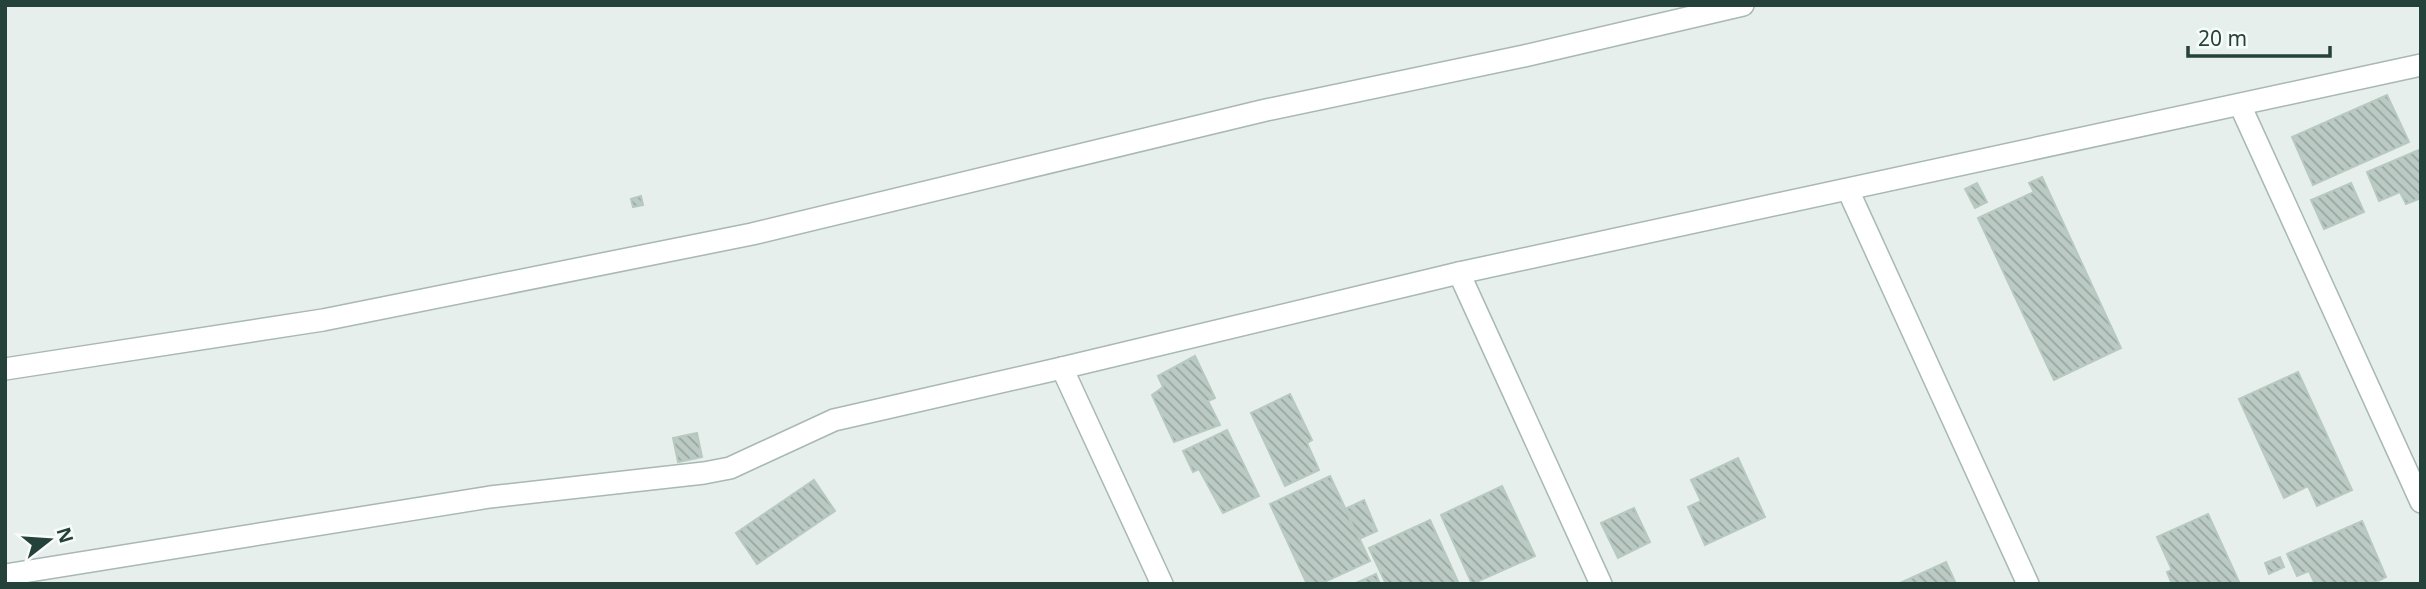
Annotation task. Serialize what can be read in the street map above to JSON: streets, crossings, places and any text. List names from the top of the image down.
{
  "scale_bar": "20 m",
  "north": "right"
}
